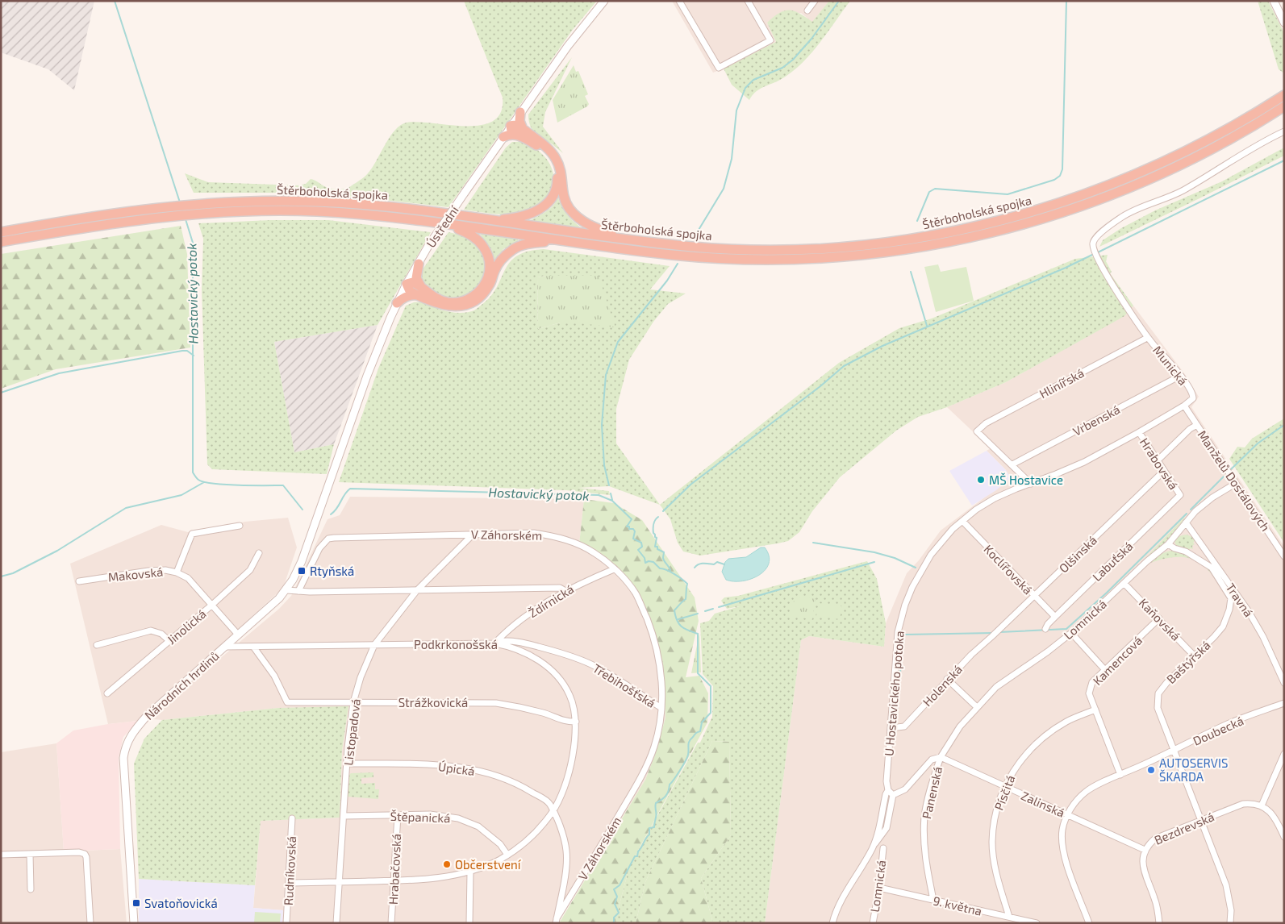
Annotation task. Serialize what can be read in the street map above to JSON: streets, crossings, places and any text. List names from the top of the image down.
{
  "streets": {
    "highway": ["Štěrboholská spojka"],
    "street": [
      "Ústřední",
      "Munická",
      "Hlinířská",
      "Vrbenská",
      "Hrabovská",
      "Manželů Dostálových",
      "V Záhorském",
      "Olšinská",
      "Labuťská",
      "Koclířovská",
      "Makovská",
      "Travná",
      "Ždírnická",
      "Lomnická",
      "Kaňovská",
      "Jinolická",
      "Podkrkonošská",
      "Kamencová",
      "Baštýřská",
      "Národních hrdinů",
      "Třebihošťská",
      "Holenská",
      "U Hostavického potoka",
      "Strážkovická",
      "Doubecká",
      "Listopadová",
      "Úpická",
      "Panenská",
      "Písčitá",
      "Zalinská",
      "Štěpanická",
      "Bezdrevská",
      "Hrabačovská",
      "Rudníkovská",
      "9. května"
    ]
  },
  "crossings": [
    ["Ústřední", "Národních hrdinů"],
    ["Munická", "Hlinířská"],
    ["Munická", "Vrbenská"],
    ["Munická", "U Hostavického potoka"],
    ["Hlinířská", "Vrbenská"],
    ["Hrabovská", "Olšinská"],
    ["Hrabovská", "Labuťská"],
    ["Hrabovská", "U Hostavického potoka"],
    ["Manželů Dostálových", "Lomnická"],
    ["Manželů Dostálových", "U Hostavického potoka"],
    ["V Záhorském", "Ždírnická"],
    ["V Záhorském", "Podkrkonošská"],
    ["V Záhorském", "Třebihošťská"],
    ["V Záhorském", "Listopadová"],
    ["V Záhorském", "Úpická"],
    ["Olšinská", "Koclířovská"],
    ["Olšinská", "Holenská"],
    ["Labuťská", "Koclířovská"],
    ["Koclířovská", "U Hostavického potoka"],
    ["Makovská", "Jinolická"],
    ["Makovská", "Národních hrdinů"],
    ["Travná", "Lomnická"],
    ["Ždírnická", "Podkrkonošská"],
    ["Ždírnická", "Třebihošťská"],
    ["Lomnická", "Kaňovská"],
    ["Lomnická", "Baštýřská"],
    ["Lomnická", "U Hostavického potoka"],
    ["Lomnická", "Panenská"],
    ["Lomnická", "Zalinská"],
    ["Lomnická", "9. května"],
    ["Kaňovská", "Kamencová"],
    ["Kaňovská", "Baštýřská"],
    ["Podkrkonošská", "Národních hrdinů"],
    ["Podkrkonošská", "Třebihošťská"],
    ["Podkrkonošská", "Strážkovická"],
    ["Podkrkonošská", "Listopadová"],
    ["Podkrkonošská", "Úpická"],
    ["Podkrkonošská", "Štěpanická"],
    ["Podkrkonošská", "Hrabačovská"],
    ["Podkrkonošská", "Rudníkovská"],
    ["Kamencová", "Doubecká"],
    ["Kamencová", "Písčitá"],
    ["Baštýřská", "Doubecká"],
    ["Baštýřská", "Bezdrevská"],
    ["Holenská", "U Hostavického potoka"],
    ["Strážkovická", "Listopadová"],
    ["Doubecká", "Zalinská"],
    ["Listopadová", "Úpická"],
    ["Listopadová", "Štěpanická"],
    ["Panenská", "Zalinská"],
    ["Panenská", "9. května"],
    ["Písčitá", "Zalinská"],
    ["Písčitá", "9. května"],
    ["Zalinská", "Bezdrevská"],
    ["Štěpanická", "Hrabačovská"]
  ],
  "water": ["Hostavický potok"],
  "places": {
    "other": ["MŠ Hostavice", "AUTOSERVIS ŠKARDA", "Občerstvení"],
    "transit": ["Rtyňská", "Svatoňovická"]
  }
}
